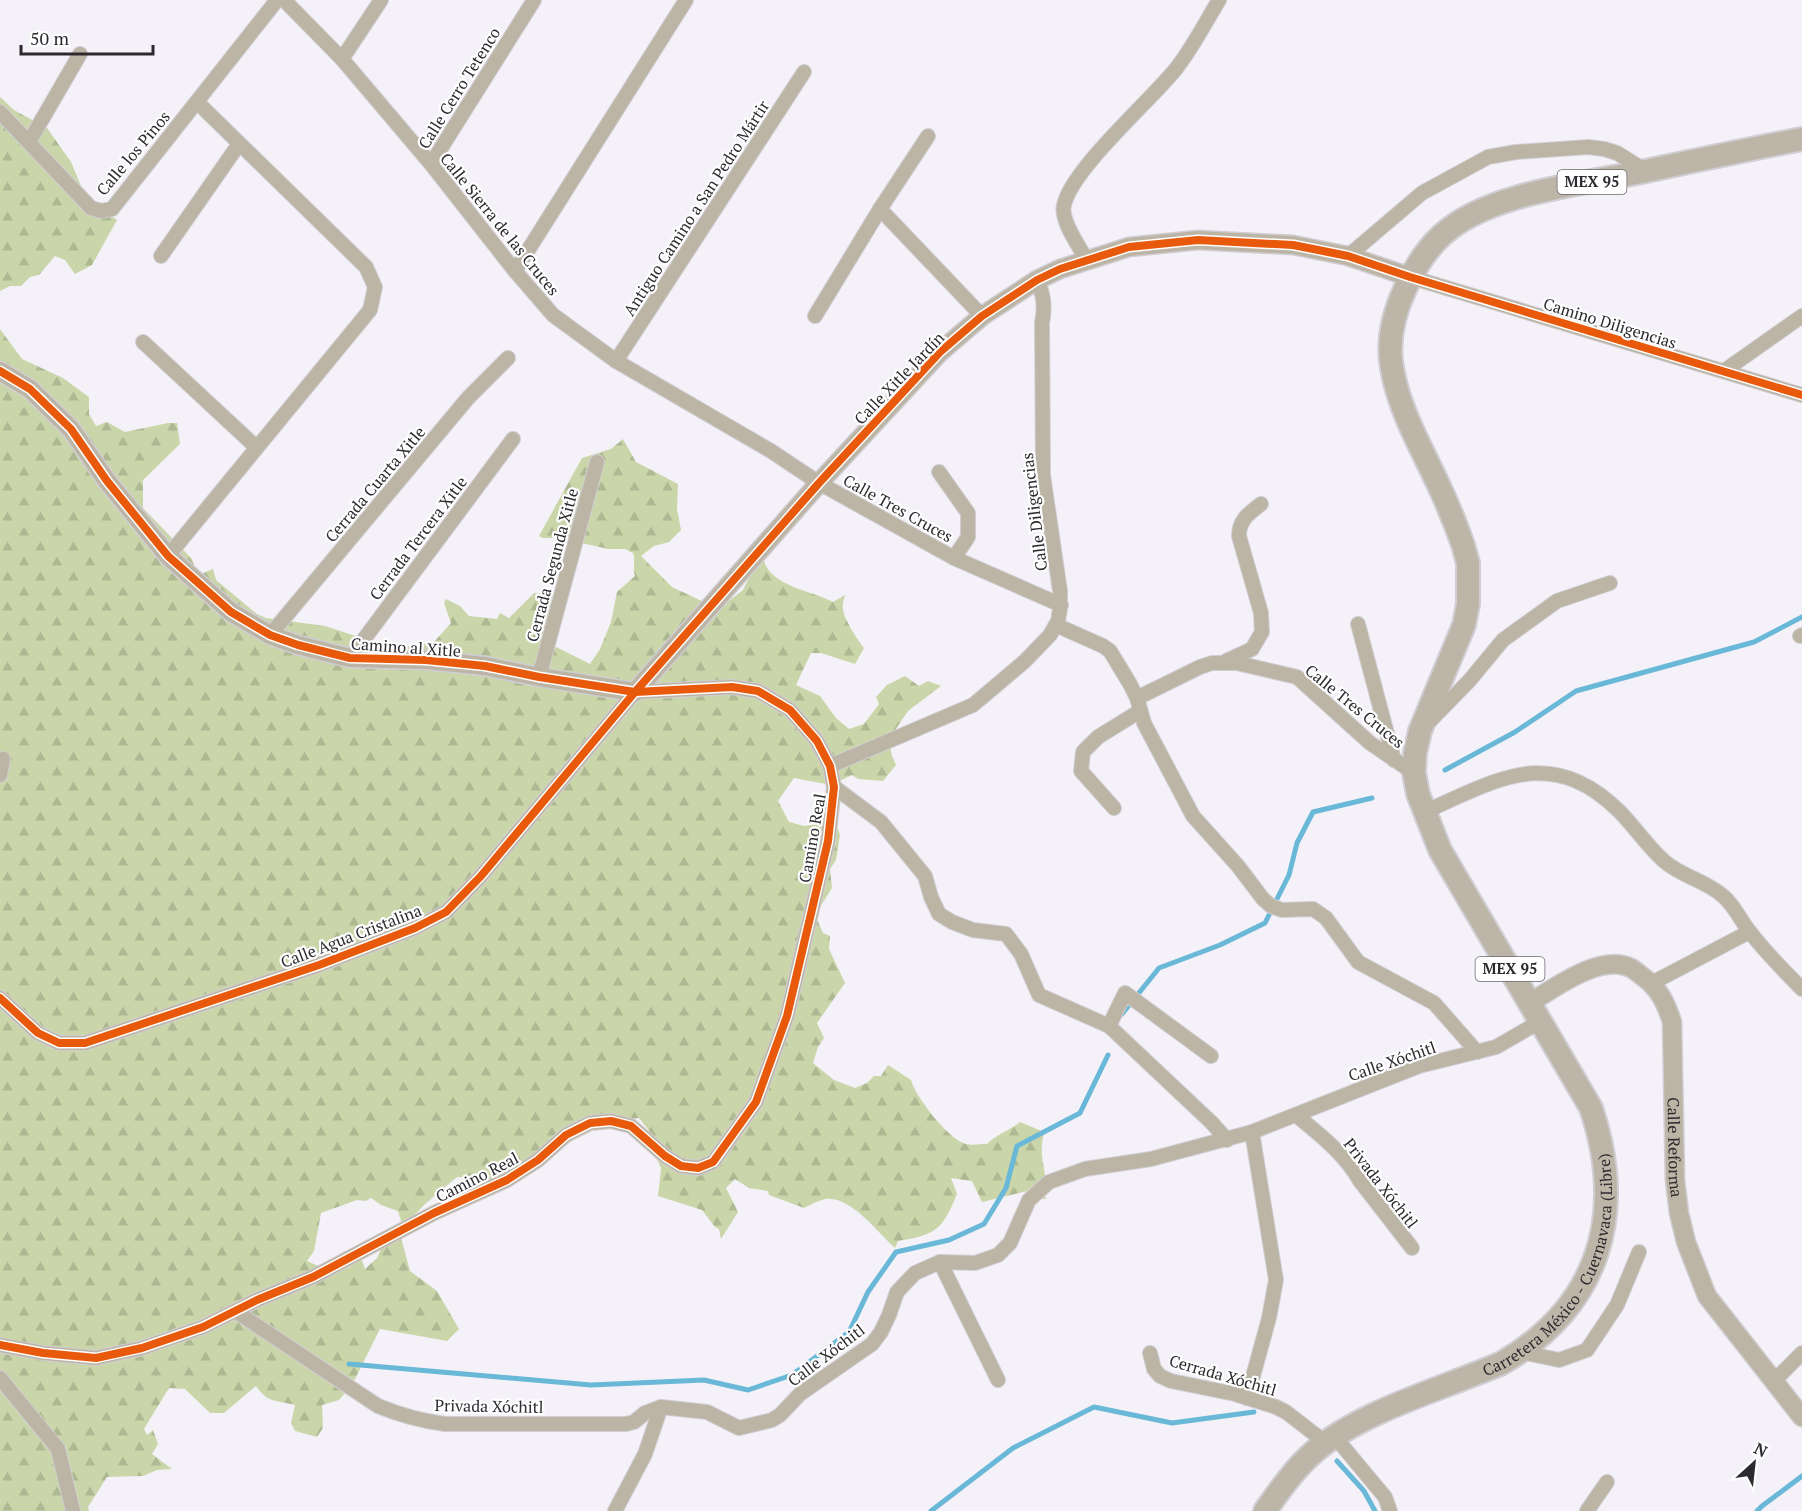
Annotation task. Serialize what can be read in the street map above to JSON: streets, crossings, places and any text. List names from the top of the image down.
{
  "streets": {
    "main road": ["MEX 95", "Carretera México - Cuernavaca (Libre)"],
    "street": [
      "Calle Cerro Tetenco",
      "Calle los Pinos",
      "Antiguo Camino a San Pedro Mártir",
      "Calle Sierra de las Cruces",
      "Camino Diligencias",
      "Calle Xitle Jardín",
      "Cerrada Cuarta Xitle",
      "Calle Tres Cruces",
      "Calle Diligencias",
      "Cerrada Tercera Xitle",
      "Cerrada Segunda Xitle",
      "Camino al Xitle",
      "Camino Real",
      "Calle Agua Cristalina",
      "Calle Xóchitl",
      "Calle Reforma",
      "Privada Xóchitl",
      "Cerrada Xóchitl"
    ]
  },
  "crossings": [
    ["Calle Cerro Tetenco", "Calle Sierra de las Cruces"],
    ["Antiguo Camino a San Pedro Mártir", "Calle Sierra de las Cruces"],
    ["Calle Sierra de las Cruces", "Calle Xitle Jardín"],
    ["Calle Sierra de las Cruces", "Calle Tres Cruces"],
    ["Camino Diligencias", "Calle Xitle Jardín"],
    ["Camino Diligencias", "Carretera México - Cuernavaca (Libre)"],
    ["Calle Xitle Jardín", "Calle Tres Cruces"],
    ["Calle Xitle Jardín", "Calle Diligencias"],
    ["Calle Xitle Jardín", "Camino al Xitle"],
    ["Calle Xitle Jardín", "Camino Real"],
    ["Calle Xitle Jardín", "Calle Agua Cristalina"],
    ["Calle Xitle Jardín", "Carretera México - Cuernavaca (Libre)"],
    ["Cerrada Cuarta Xitle", "Camino al Xitle"],
    ["Calle Tres Cruces", "Calle Diligencias"],
    ["Calle Tres Cruces", "Carretera México - Cuernavaca (Libre)"],
    ["Calle Diligencias", "Camino Real"],
    ["Cerrada Tercera Xitle", "Camino al Xitle"],
    ["Cerrada Segunda Xitle", "Camino al Xitle"],
    ["Camino al Xitle", "Camino Real"],
    ["Camino al Xitle", "Calle Agua Cristalina"],
    ["Camino Real", "Calle Agua Cristalina"],
    ["Camino Real", "Privada Xóchitl"],
    ["Calle Xóchitl", "Calle Reforma"],
    ["Calle Xóchitl", "Privada Xóchitl"],
    ["Calle Xóchitl", "Carretera México - Cuernavaca (Libre)"],
    ["Calle Reforma", "Carretera México - Cuernavaca (Libre)"],
    ["Carretera México - Cuernavaca (Libre)", "Cerrada Xóchitl"]
  ],
  "scale_bar": "50 m",
  "north": "top right"
}
